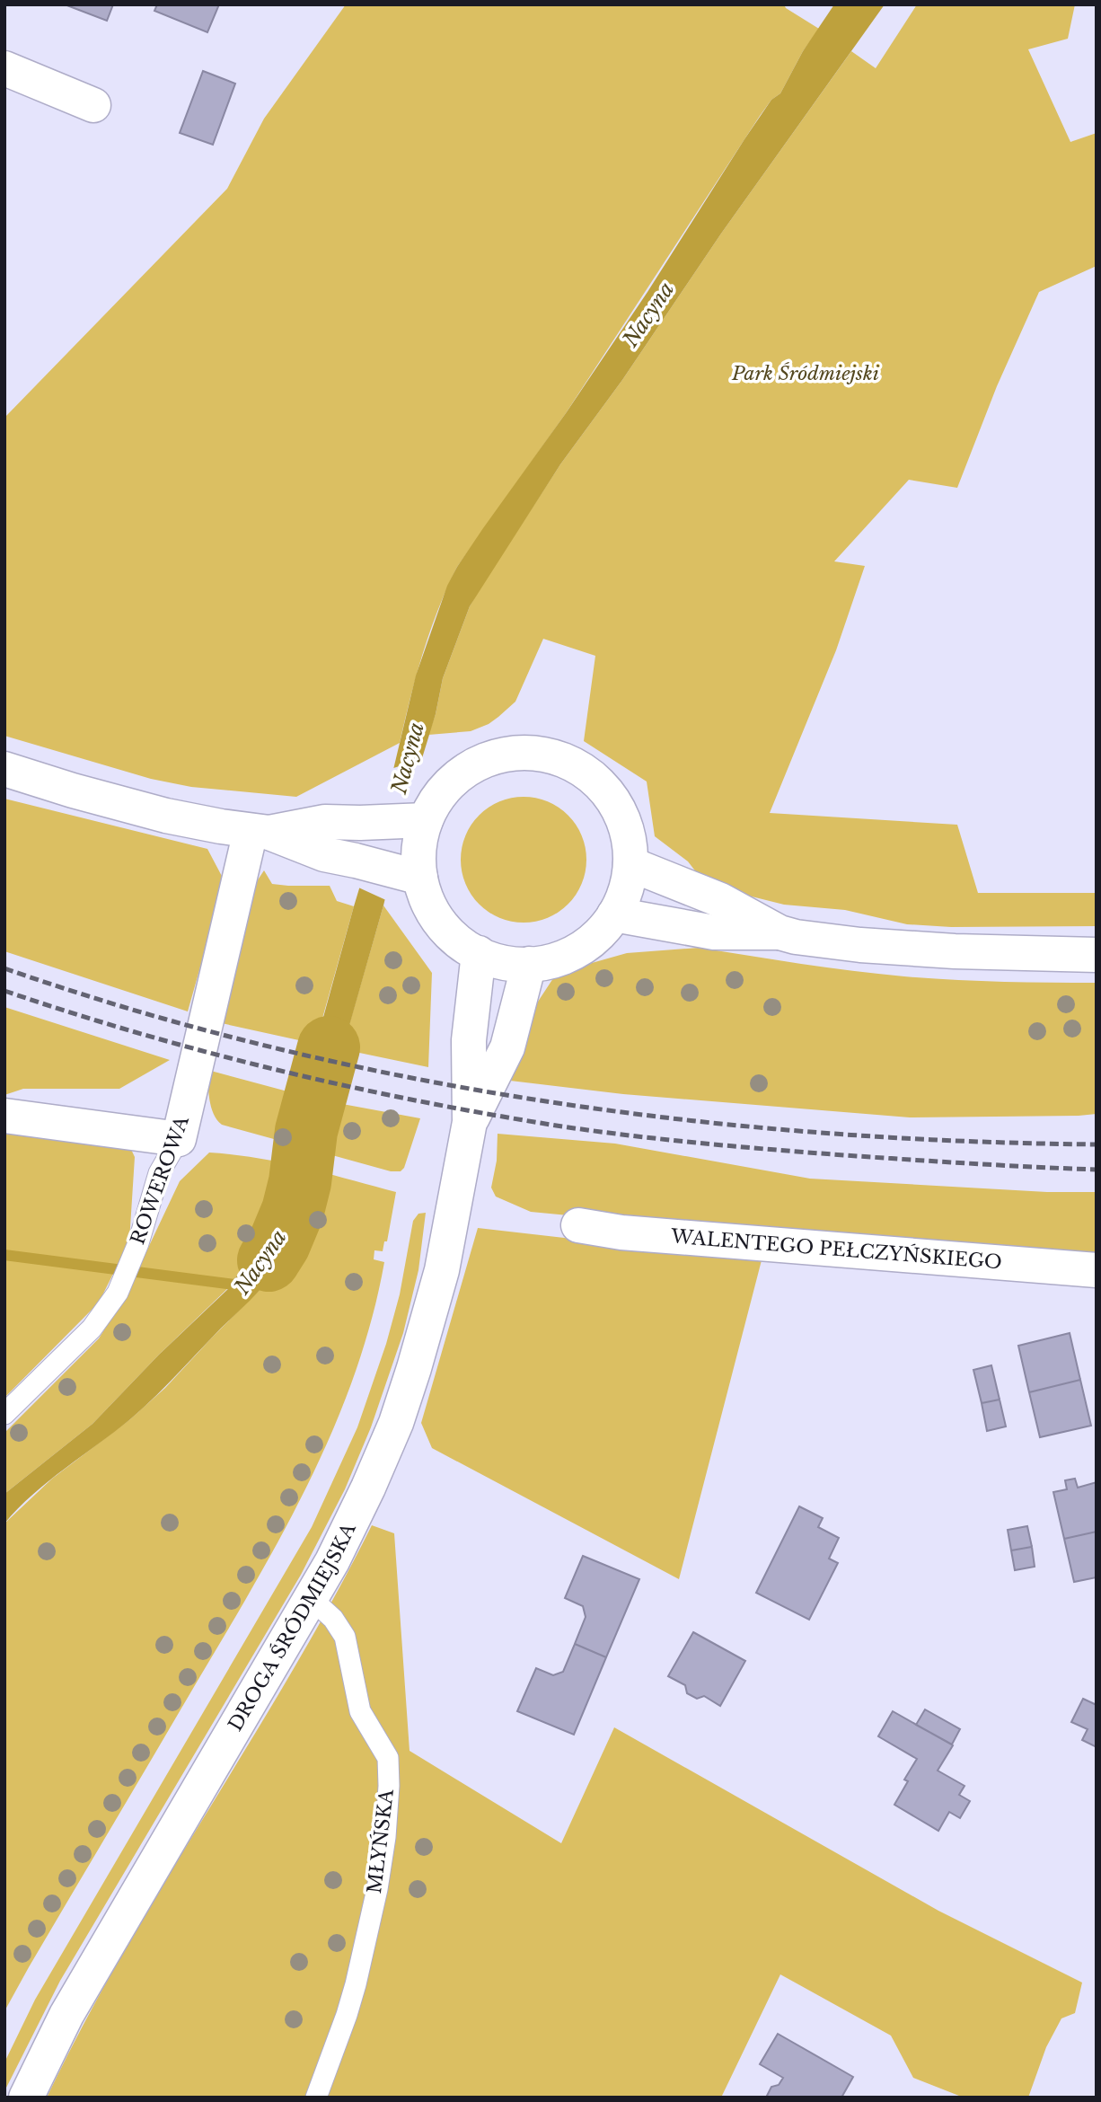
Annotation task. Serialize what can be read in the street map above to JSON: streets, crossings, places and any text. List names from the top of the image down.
{
  "streets": {
    "main road": ["ROWEROWA", "WALENTEGO PEŁCZYŃSKIEGO", "DROGA ŚRÓDMIEJSKA"],
    "lane": ["MŁYŃSKA"]
  },
  "crossings": [
    ["DROGA ŚRÓDMIEJSKA", "MŁYŃSKA"]
  ],
  "water": ["Nacyna"],
  "parks": ["Park Śródmiejski"]
}
